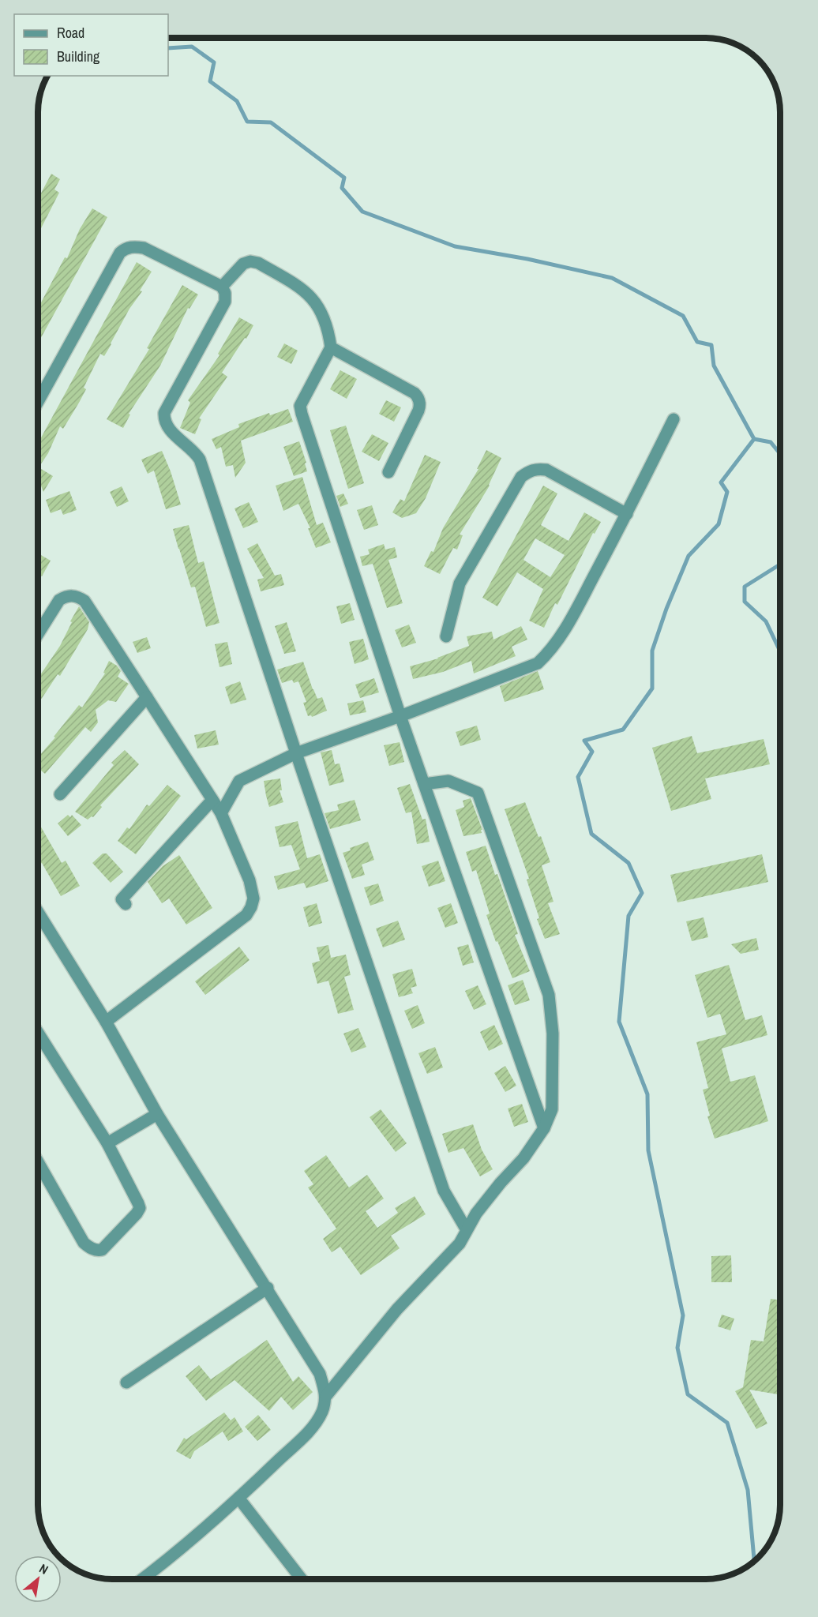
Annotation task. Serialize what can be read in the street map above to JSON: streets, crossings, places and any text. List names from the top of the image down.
{
  "legend": ["Road", "Building"],
  "north": "top right"
}
